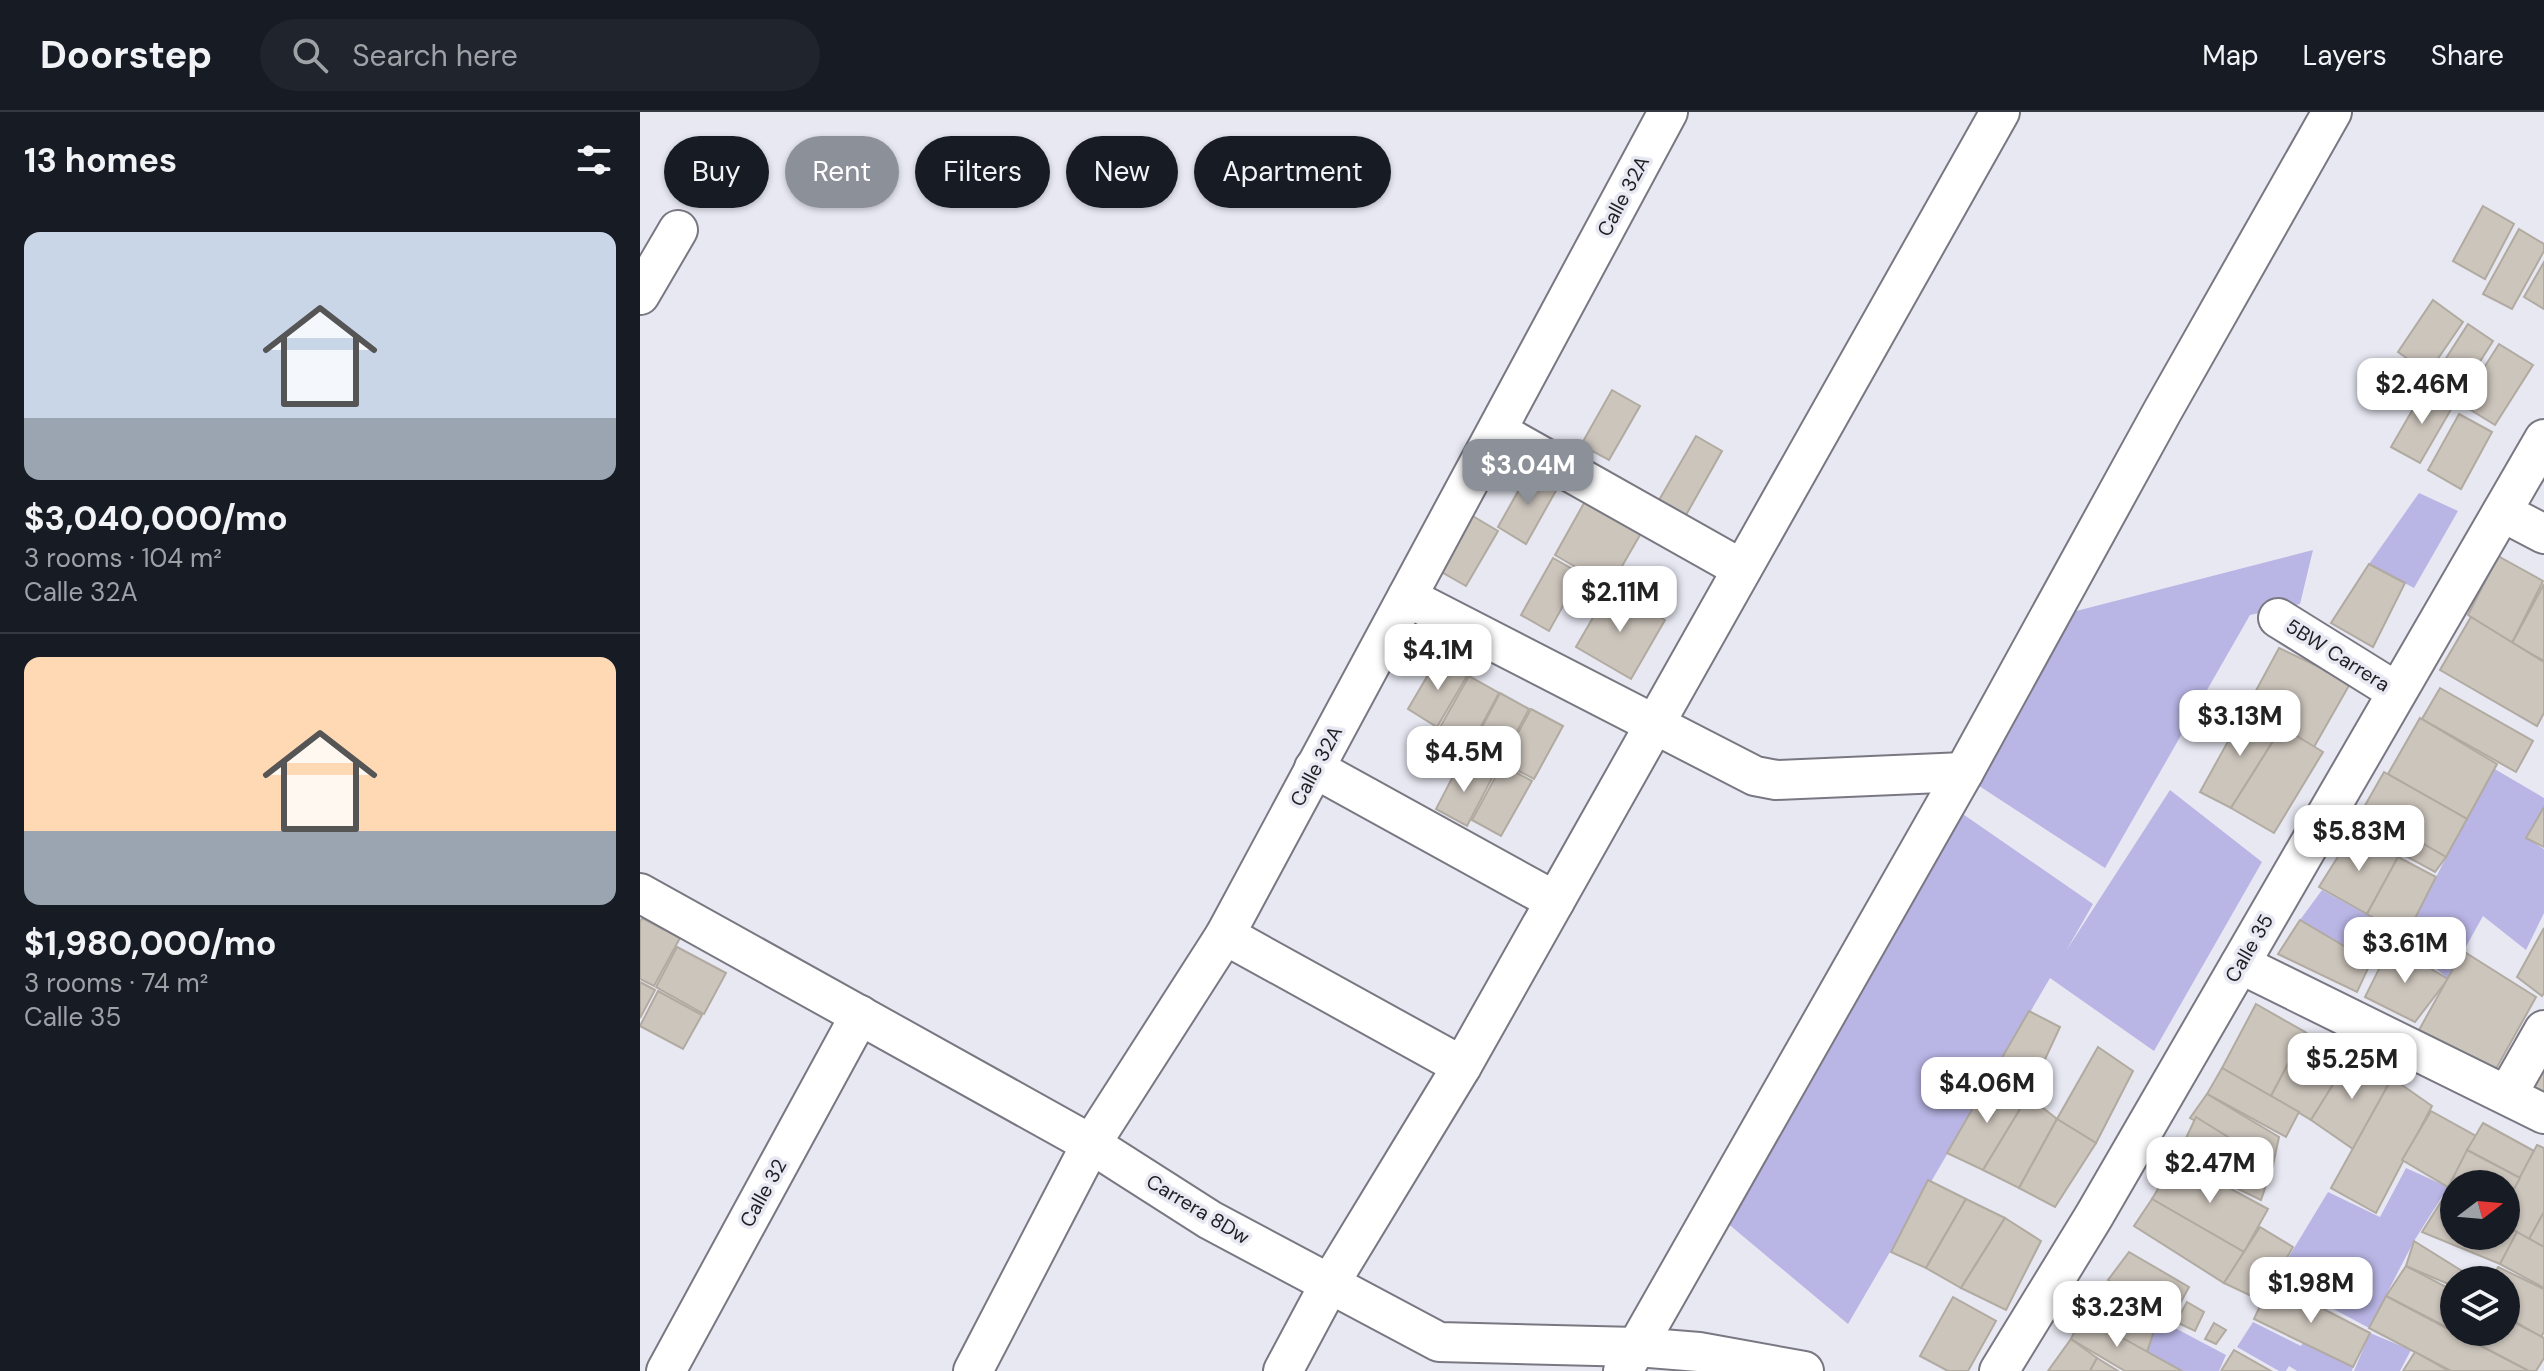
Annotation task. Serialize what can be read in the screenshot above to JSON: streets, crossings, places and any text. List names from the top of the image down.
{
  "streets": {
    "street": [
      "Calle 32A",
      "5BW Carrera",
      "Calle 35",
      "Calle 32",
      "Carrera 8Dw"
    ]
  },
  "crossings": [
    ["Calle 32A", "Carrera 8Dw"],
    ["5BW Carrera", "Calle 35"],
    ["Calle 32", "Carrera 8Dw"]
  ],
  "north": "right",
  "page": {
    "header": "Doorstep",
    "search": "Search here",
    "nav": ["Map", "Layers", "Share"],
    "heading": "13 homes",
    "chip": [
      "Buy",
      "Rent",
      "Filters",
      "New",
      "Apartment"
    ],
    "list": [
      {
        "name": "$3,040,000/mo",
        "note": "3 rooms · 104 m² · Calle 32A"
      },
      {
        "name": "$1,980,000/mo",
        "note": "3 rooms · 74 m² · Calle 35"
      }
    ],
    "price": [
      "$2.46M",
      "$3.04M",
      "$2.11M",
      "$4.1M",
      "$3.13M",
      "$4.5M",
      "$5.83M",
      "$3.61M",
      "$5.25M",
      "$4.06M",
      "$2.47M",
      "$1.98M",
      "$3.23M"
    ]
  }
}
